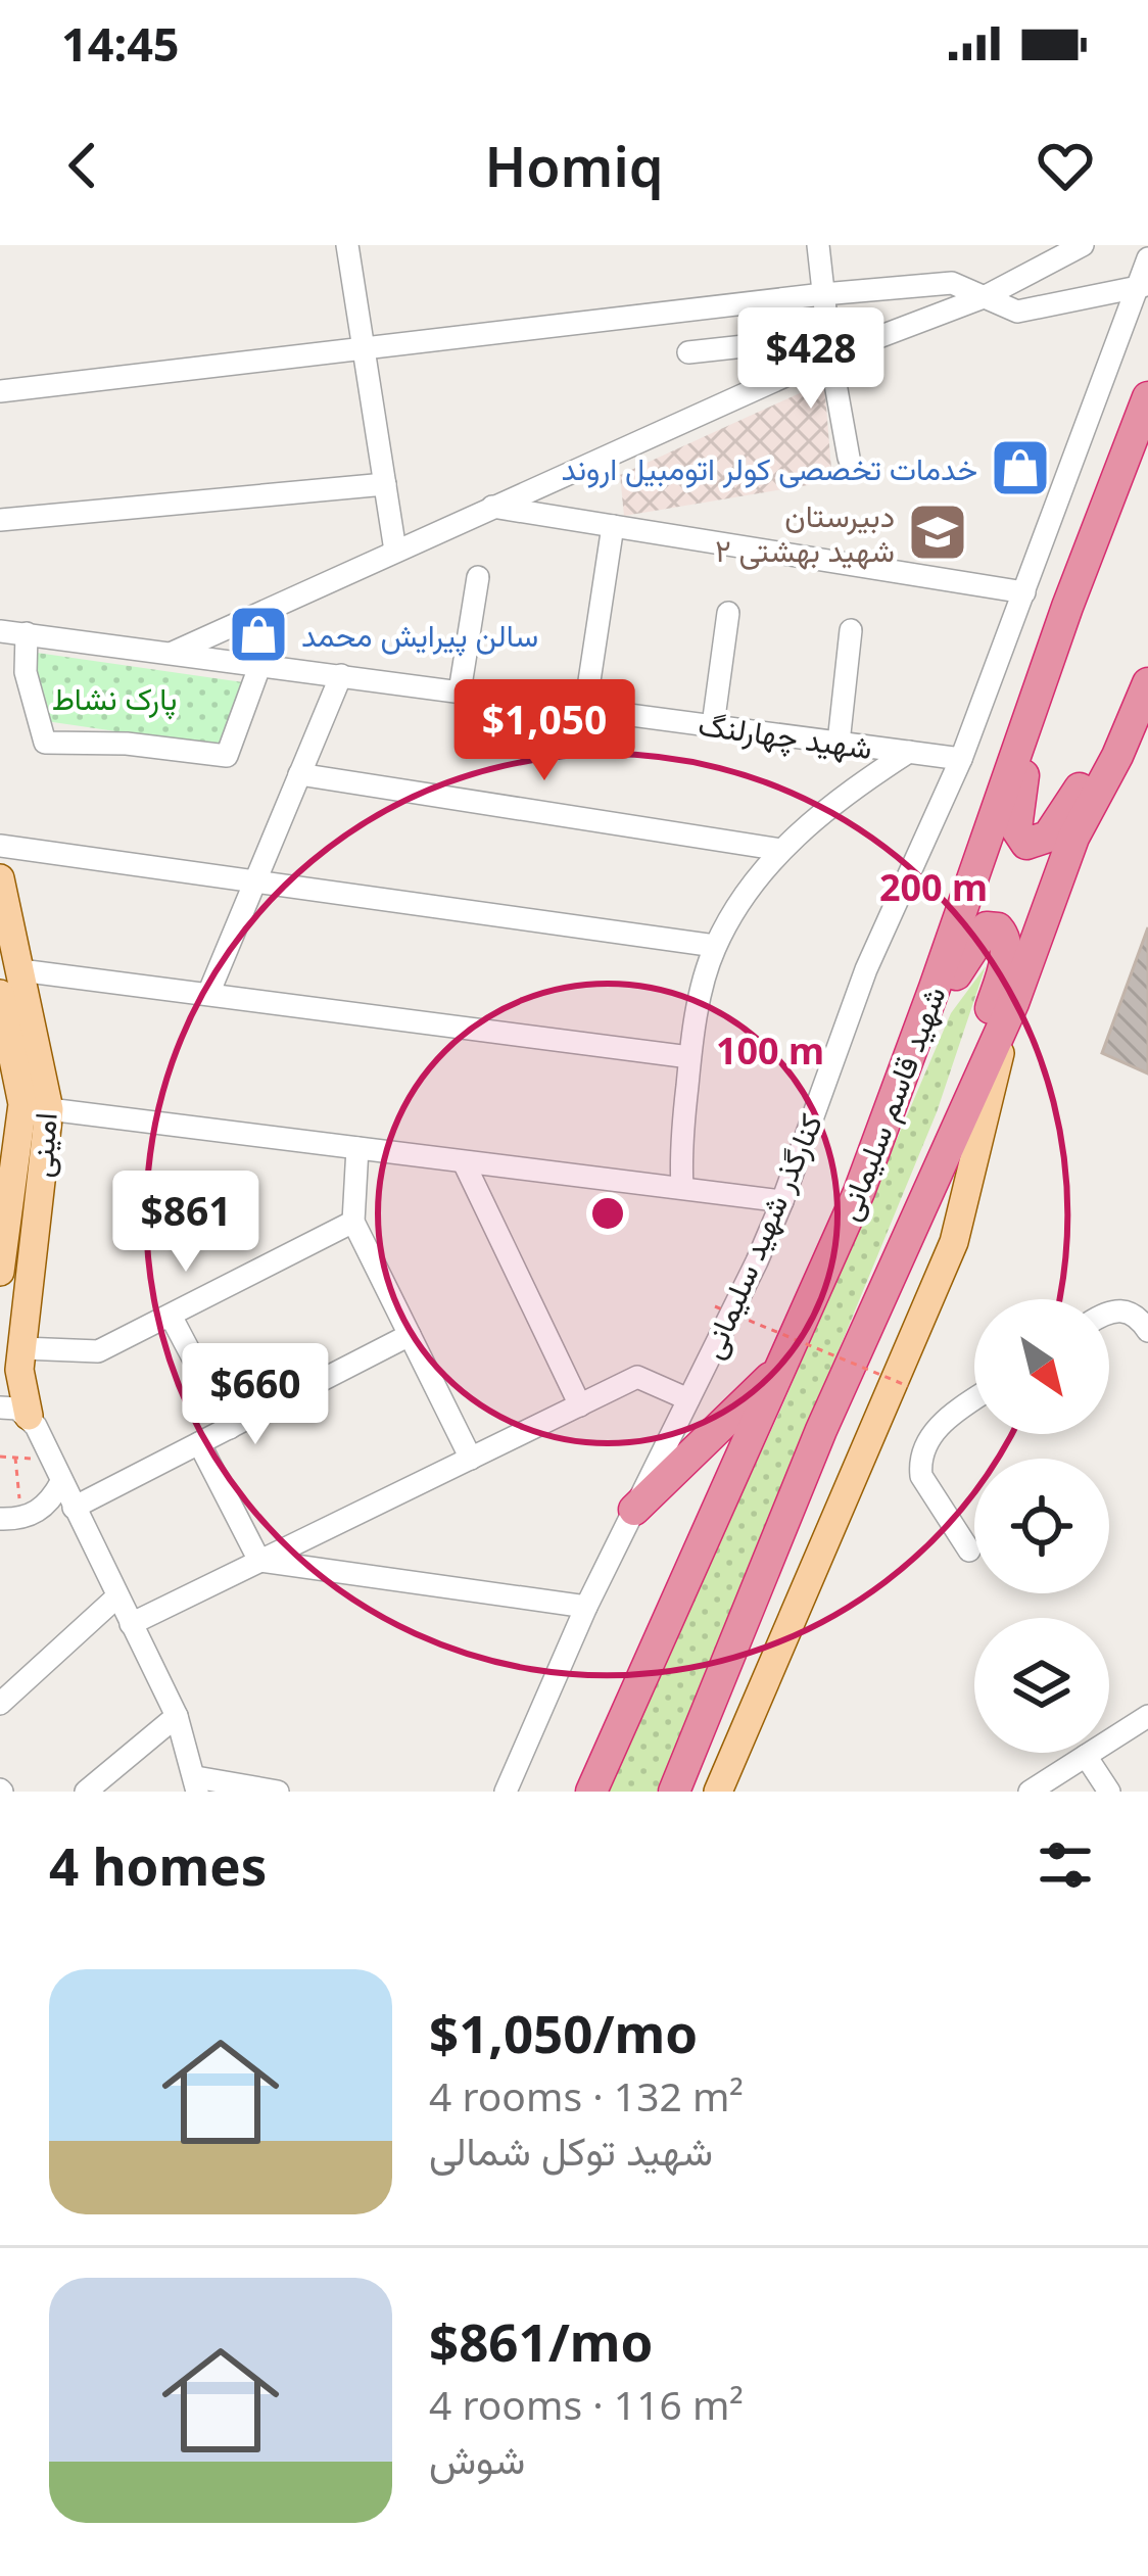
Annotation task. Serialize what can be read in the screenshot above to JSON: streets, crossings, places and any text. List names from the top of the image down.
{
  "streets": {
    "highway": ["شهید قاسم سلیمانی"],
    "main road": ["امینی"],
    "street": ["شهید چهارلنگ", "کنارگذر شهید سلیمانی"]
  },
  "crossings": [
    ["شهید چهارلنگ", "کنارگذر شهید سلیمانی"]
  ],
  "parks": ["پارک نشاط"],
  "places": {
    "shop": ["خدمات تخصصی کولر اتومبیل اروند", "سالن پیرایش محمد"],
    "school or university": ["دبیرستان شهید بهشتی ۲"]
  },
  "north": "bottom right",
  "page": {
    "status": "14:45",
    "header": "Homiq",
    "price": [
      "$428",
      "$1,050",
      "$861",
      "$660"
    ],
    "heading": "4 homes",
    "list": [
      {
        "name": "$1,050/mo",
        "note": "4 rooms · 132 m² · شهید توکل شمالی"
      },
      {
        "name": "$861/mo",
        "note": "4 rooms · 116 m² · شوش"
      }
    ]
  },
  "rings": ["200 m", "100 m"]
}
